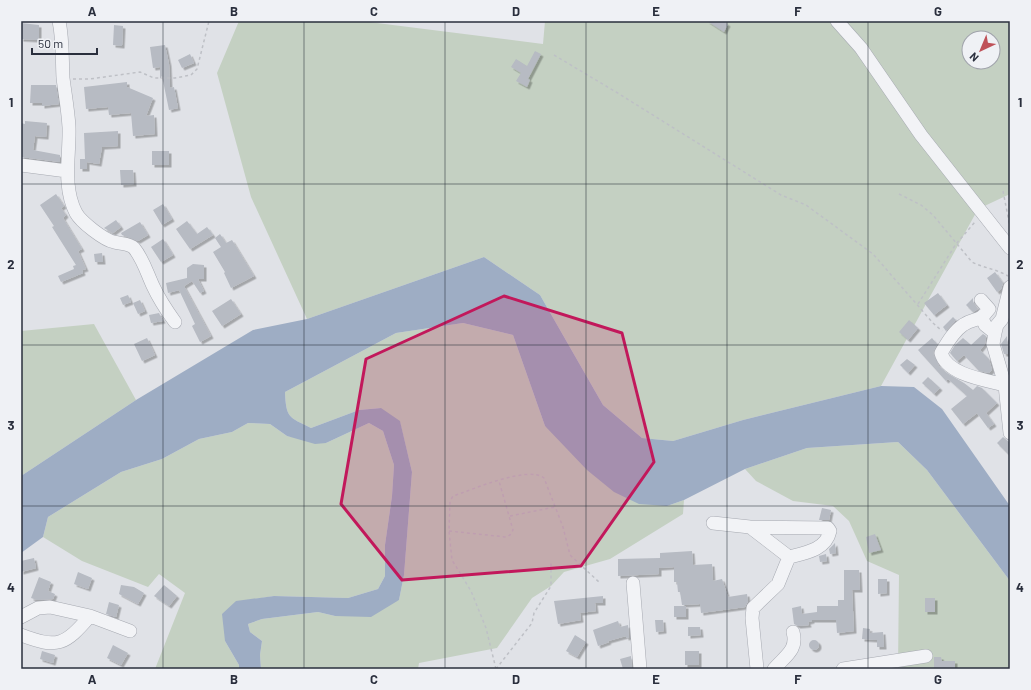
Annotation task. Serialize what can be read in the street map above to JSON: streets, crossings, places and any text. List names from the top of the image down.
{
  "scale_bar": "50 m",
  "north": "bottom left",
  "grid": {
    "columns": [
      "A",
      "B",
      "C",
      "D",
      "E",
      "F",
      "G"
    ],
    "rows": [
      "1",
      "2",
      "3",
      "4"
    ]
  }
}
